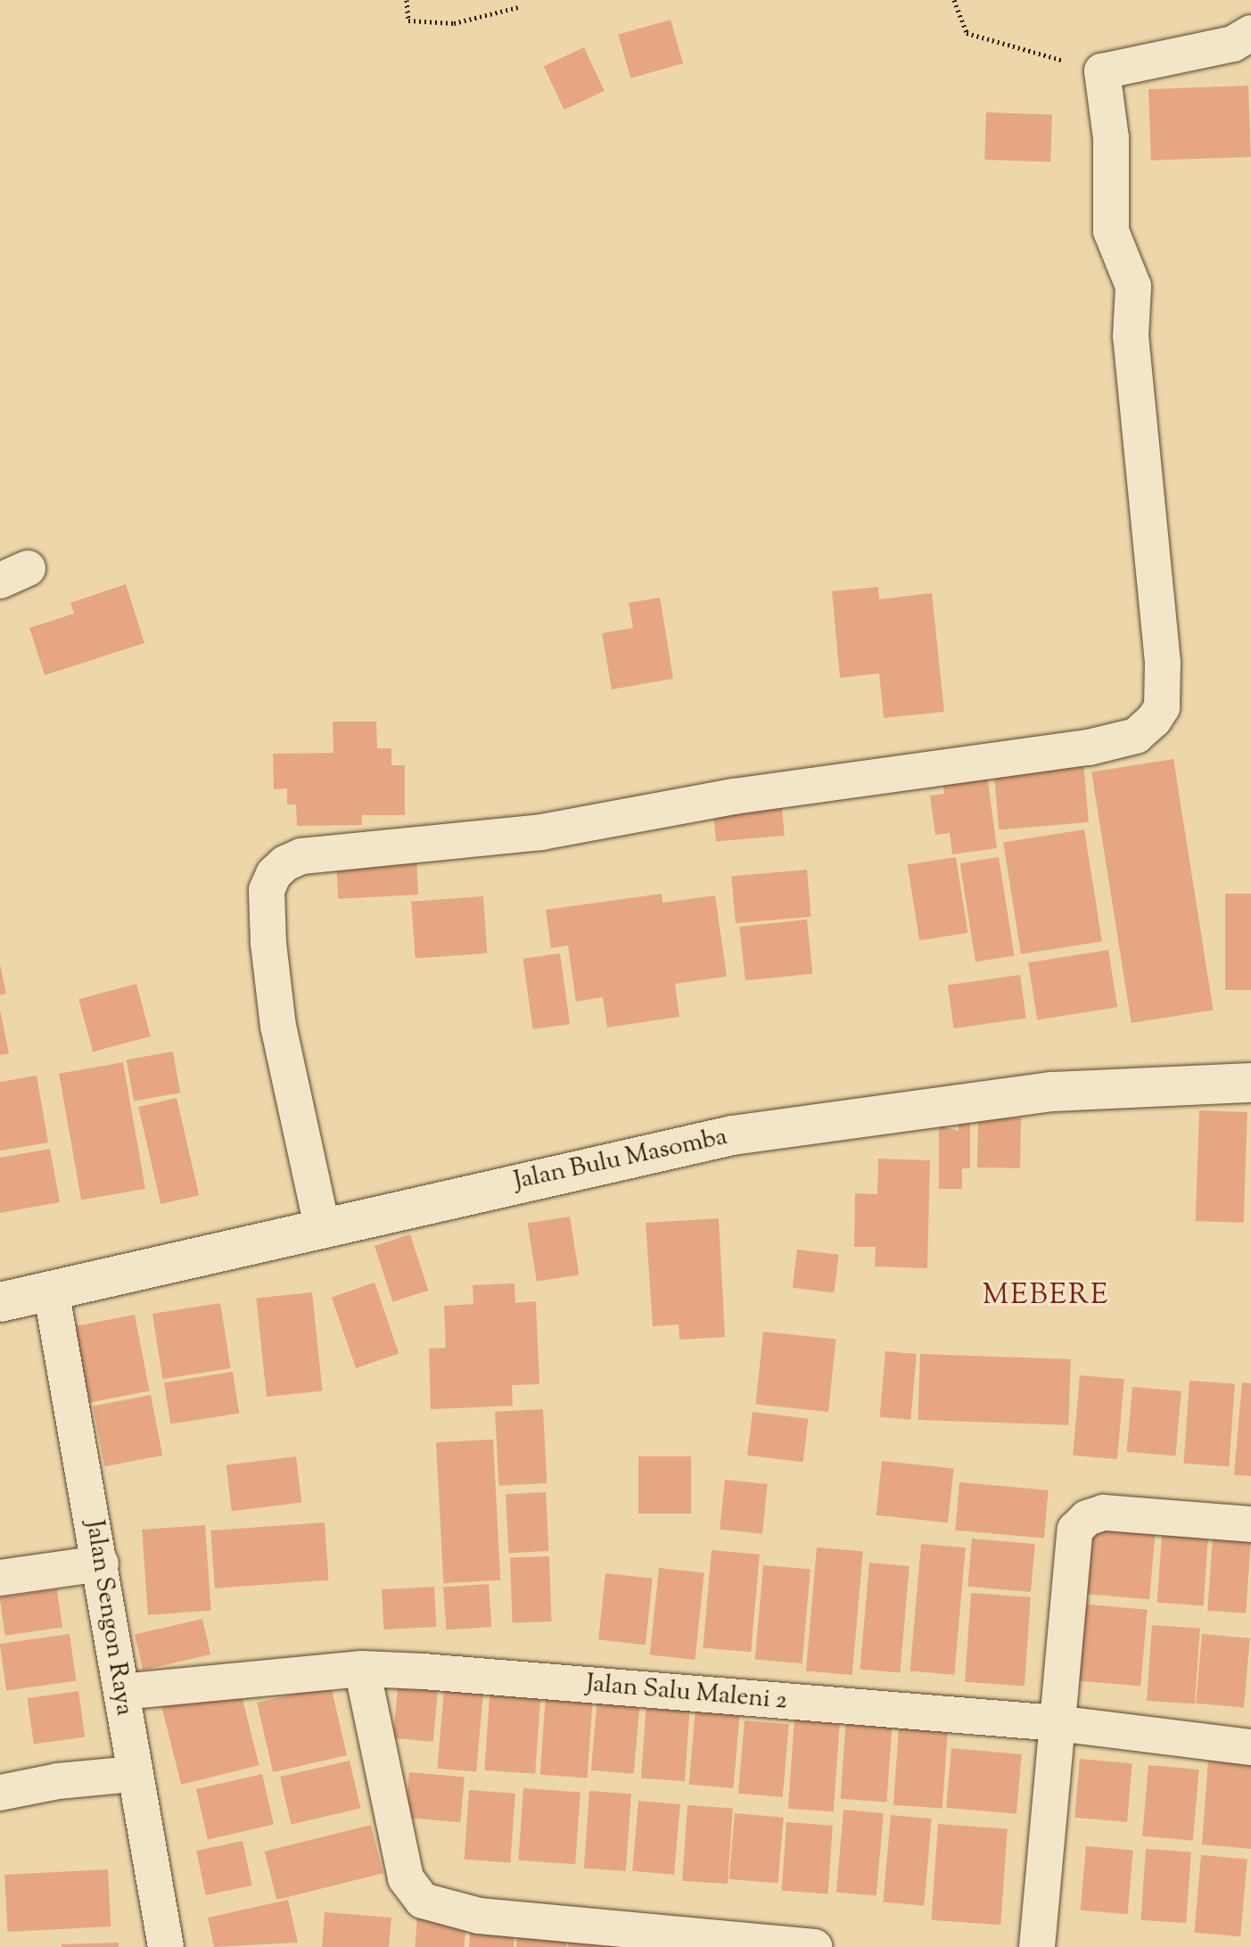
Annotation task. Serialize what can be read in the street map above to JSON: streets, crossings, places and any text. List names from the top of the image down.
{
  "streets": {
    "street": ["Jalan Bulu Masomba", "Jalan Sengon Raya", "Jalan Salu Maleni 2"]
  },
  "crossings": [
    ["Jalan Bulu Masomba", "Jalan Sengon Raya"],
    ["Jalan Sengon Raya", "Jalan Salu Maleni 2"]
  ],
  "districts": ["MEBERE"]
}
